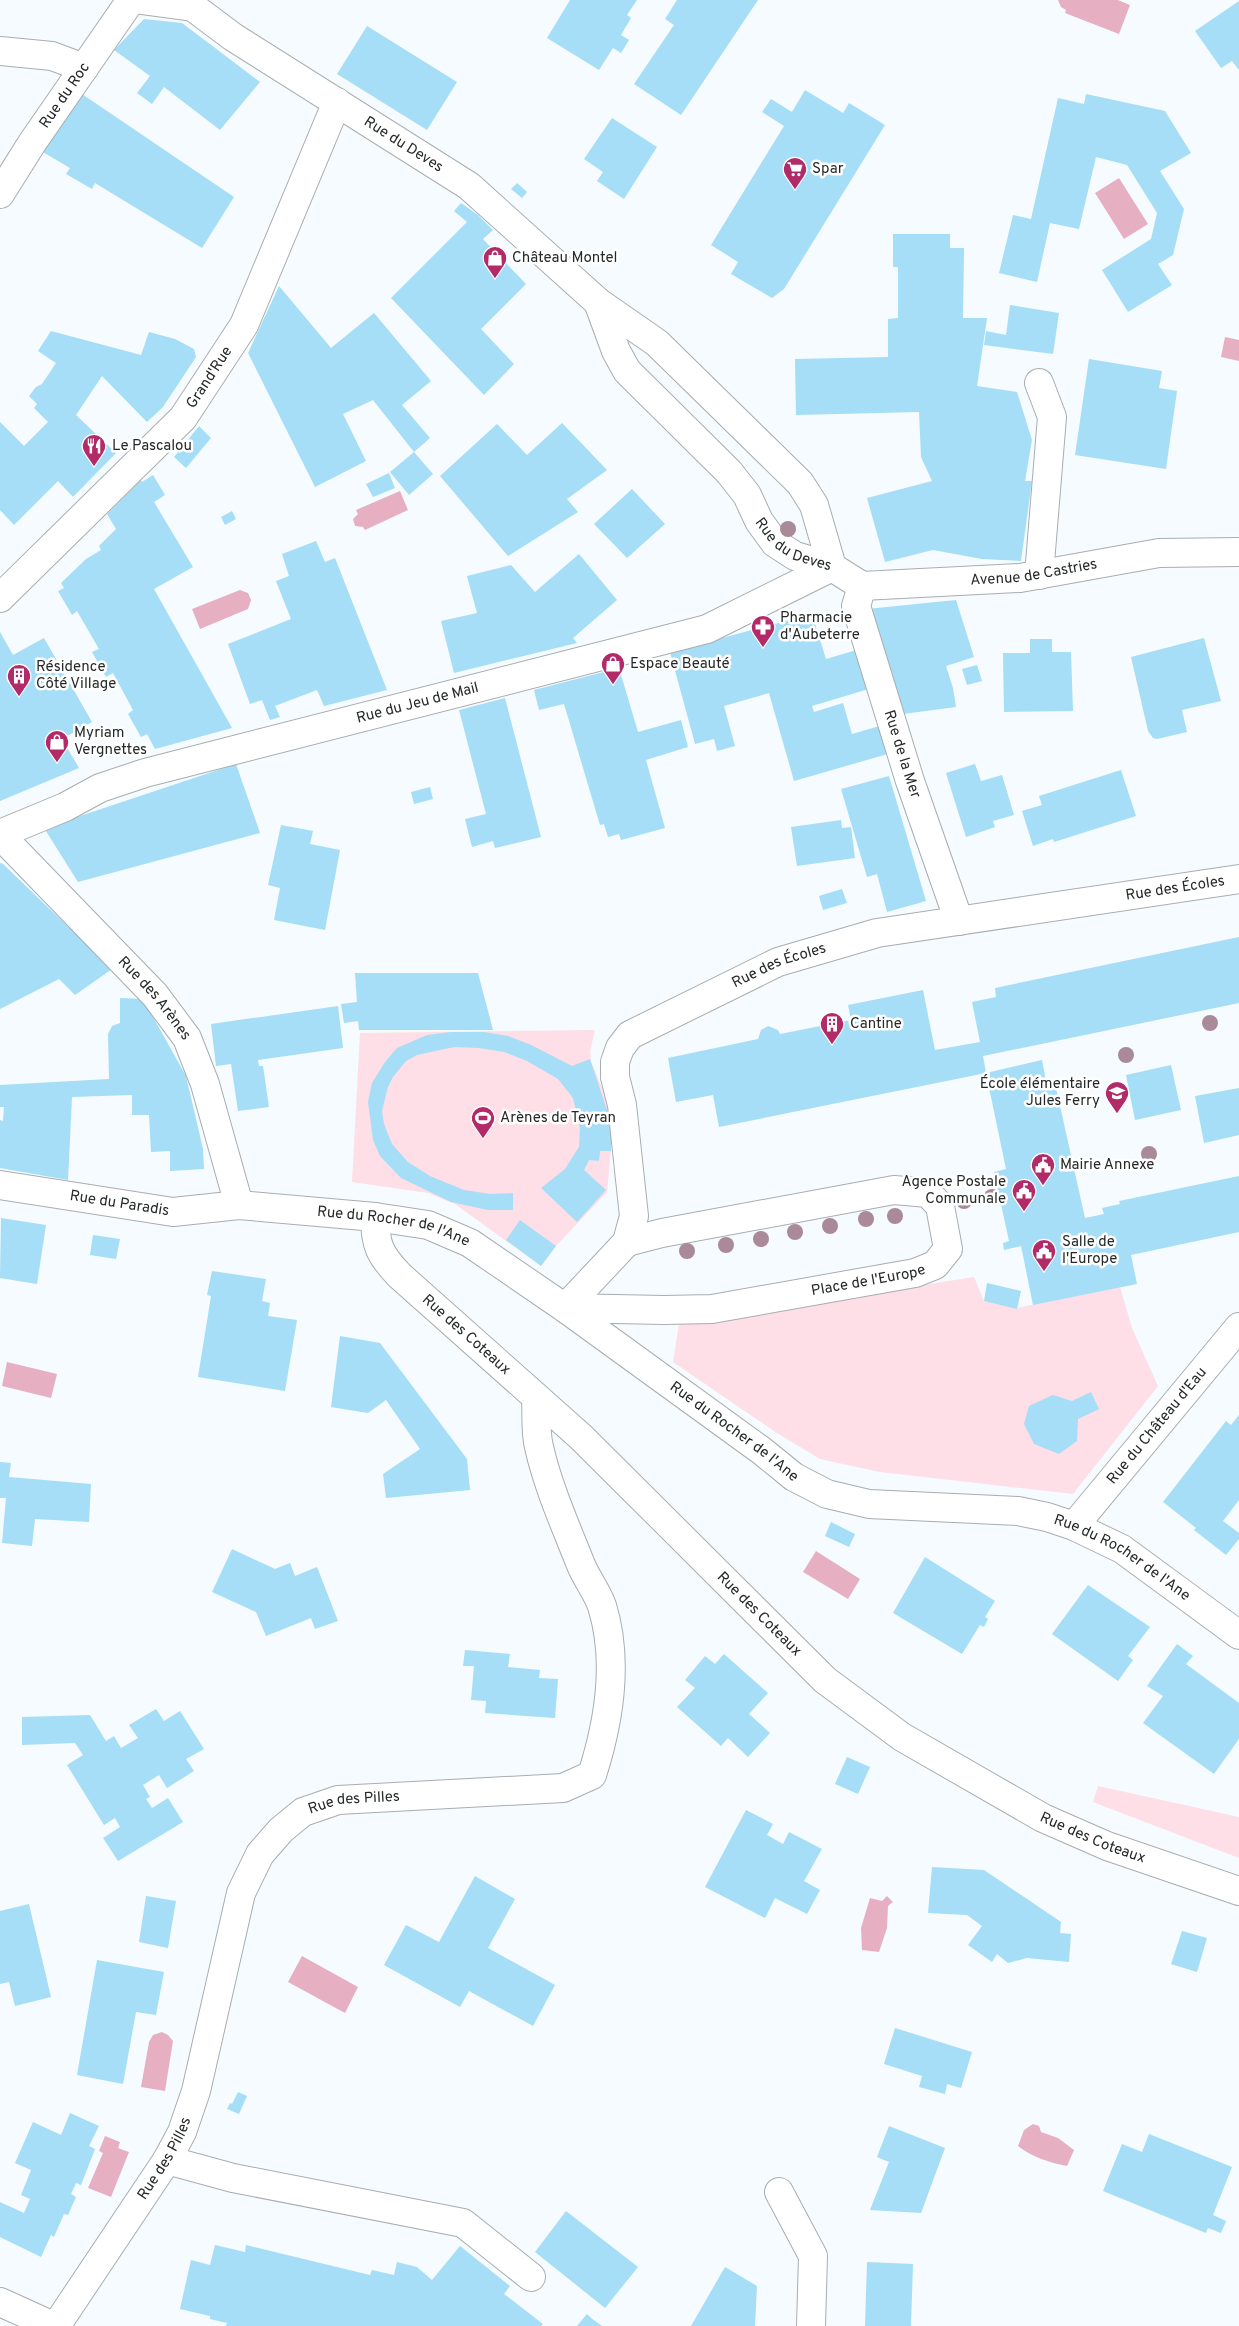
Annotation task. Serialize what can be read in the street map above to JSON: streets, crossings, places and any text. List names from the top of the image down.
{
  "streets": {
    "street": [
      "Rue du Roc",
      "Rue du Deves",
      "Grand'Rue",
      "Avenue de Castries",
      "Rue du Jeu de Mail",
      "Rue de la Mer",
      "Rue des Écoles",
      "Rue des Arènes",
      "Rue du Paradis",
      "Rue du Rocher de l'Ane",
      "Place de l'Europe",
      "Rue des Coteaux",
      "Rue du Château d'Eau",
      "Rue des Pilles"
    ]
  },
  "crossings": [
    ["Rue du Deves", "Grand'Rue"],
    ["Rue du Deves", "Rue du Jeu de Mail"],
    ["Avenue de Castries", "Rue de la Mer"],
    ["Rue du Jeu de Mail", "Rue des Arènes"],
    ["Rue de la Mer", "Rue des Écoles"],
    ["Rue des Écoles", "Rue du Rocher de l'Ane"],
    ["Rue des Écoles", "Place de l'Europe"],
    ["Rue des Arènes", "Rue du Paradis"],
    ["Rue des Arènes", "Rue du Rocher de l'Ane"],
    ["Rue du Paradis", "Rue du Rocher de l'Ane"],
    ["Rue du Rocher de l'Ane", "Place de l'Europe"],
    ["Rue du Rocher de l'Ane", "Rue des Coteaux"],
    ["Rue du Rocher de l'Ane", "Rue du Château d'Eau"],
    ["Rue des Coteaux", "Rue des Pilles"]
  ],
  "places": {
    "supermarket": ["Spar"],
    "shop": ["Château Montel", "Espace Beauté", "Myriam Vergnettes"],
    "restaurant": ["Le Pascalou"],
    "pharmacy": ["Pharmacie d'Aubeterre"],
    "building": ["Résidence Côté Village", "Cantine"],
    "school or university": ["École élémentaire Jules Ferry"],
    "sports": ["Arènes de Teyran"],
    "public building": ["Mairie Annexe", "Agence Postale Communale", "Salle de l'Europe"]
  }
}
